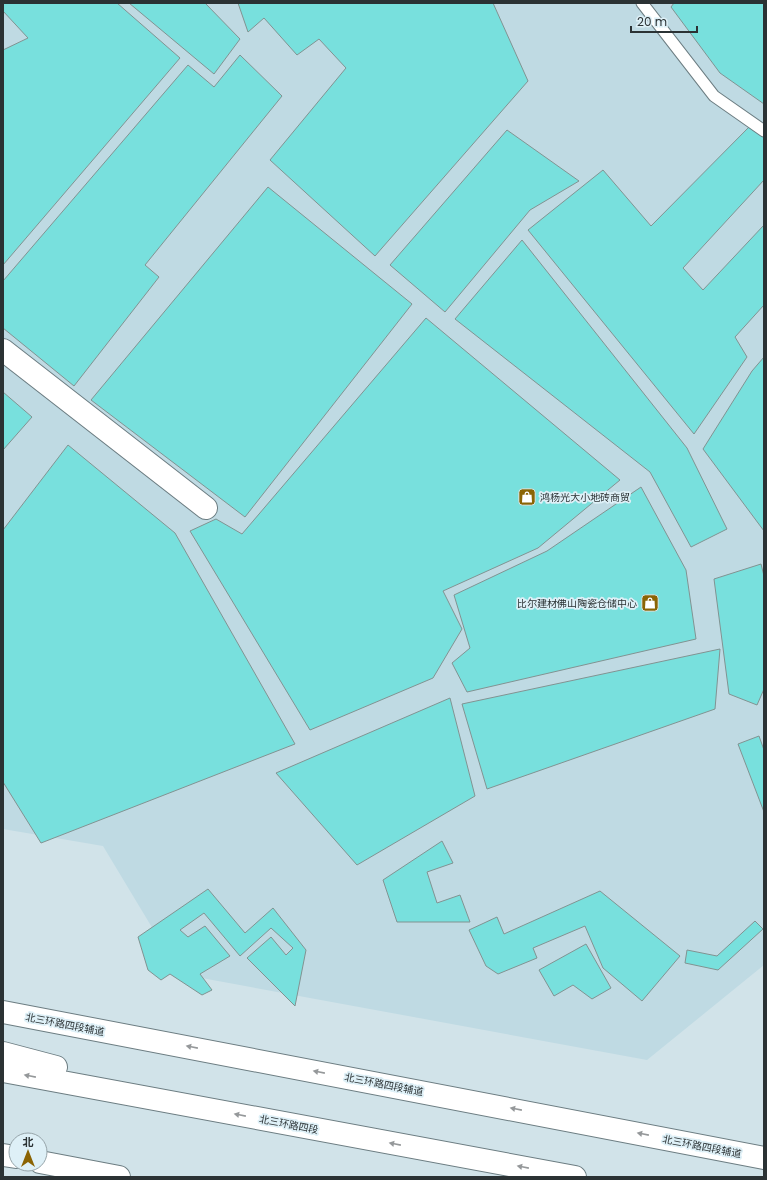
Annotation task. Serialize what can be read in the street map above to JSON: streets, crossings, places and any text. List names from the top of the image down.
{
  "streets": {
    "main road": ["北三环路四段辅道", "北三环路四段"]
  },
  "places": {
    "shop": ["鸿杨光大小地砖商贸", "比尔建材佛山陶瓷仓储中心"]
  },
  "scale_bar": "20 m",
  "north": "top"
}
